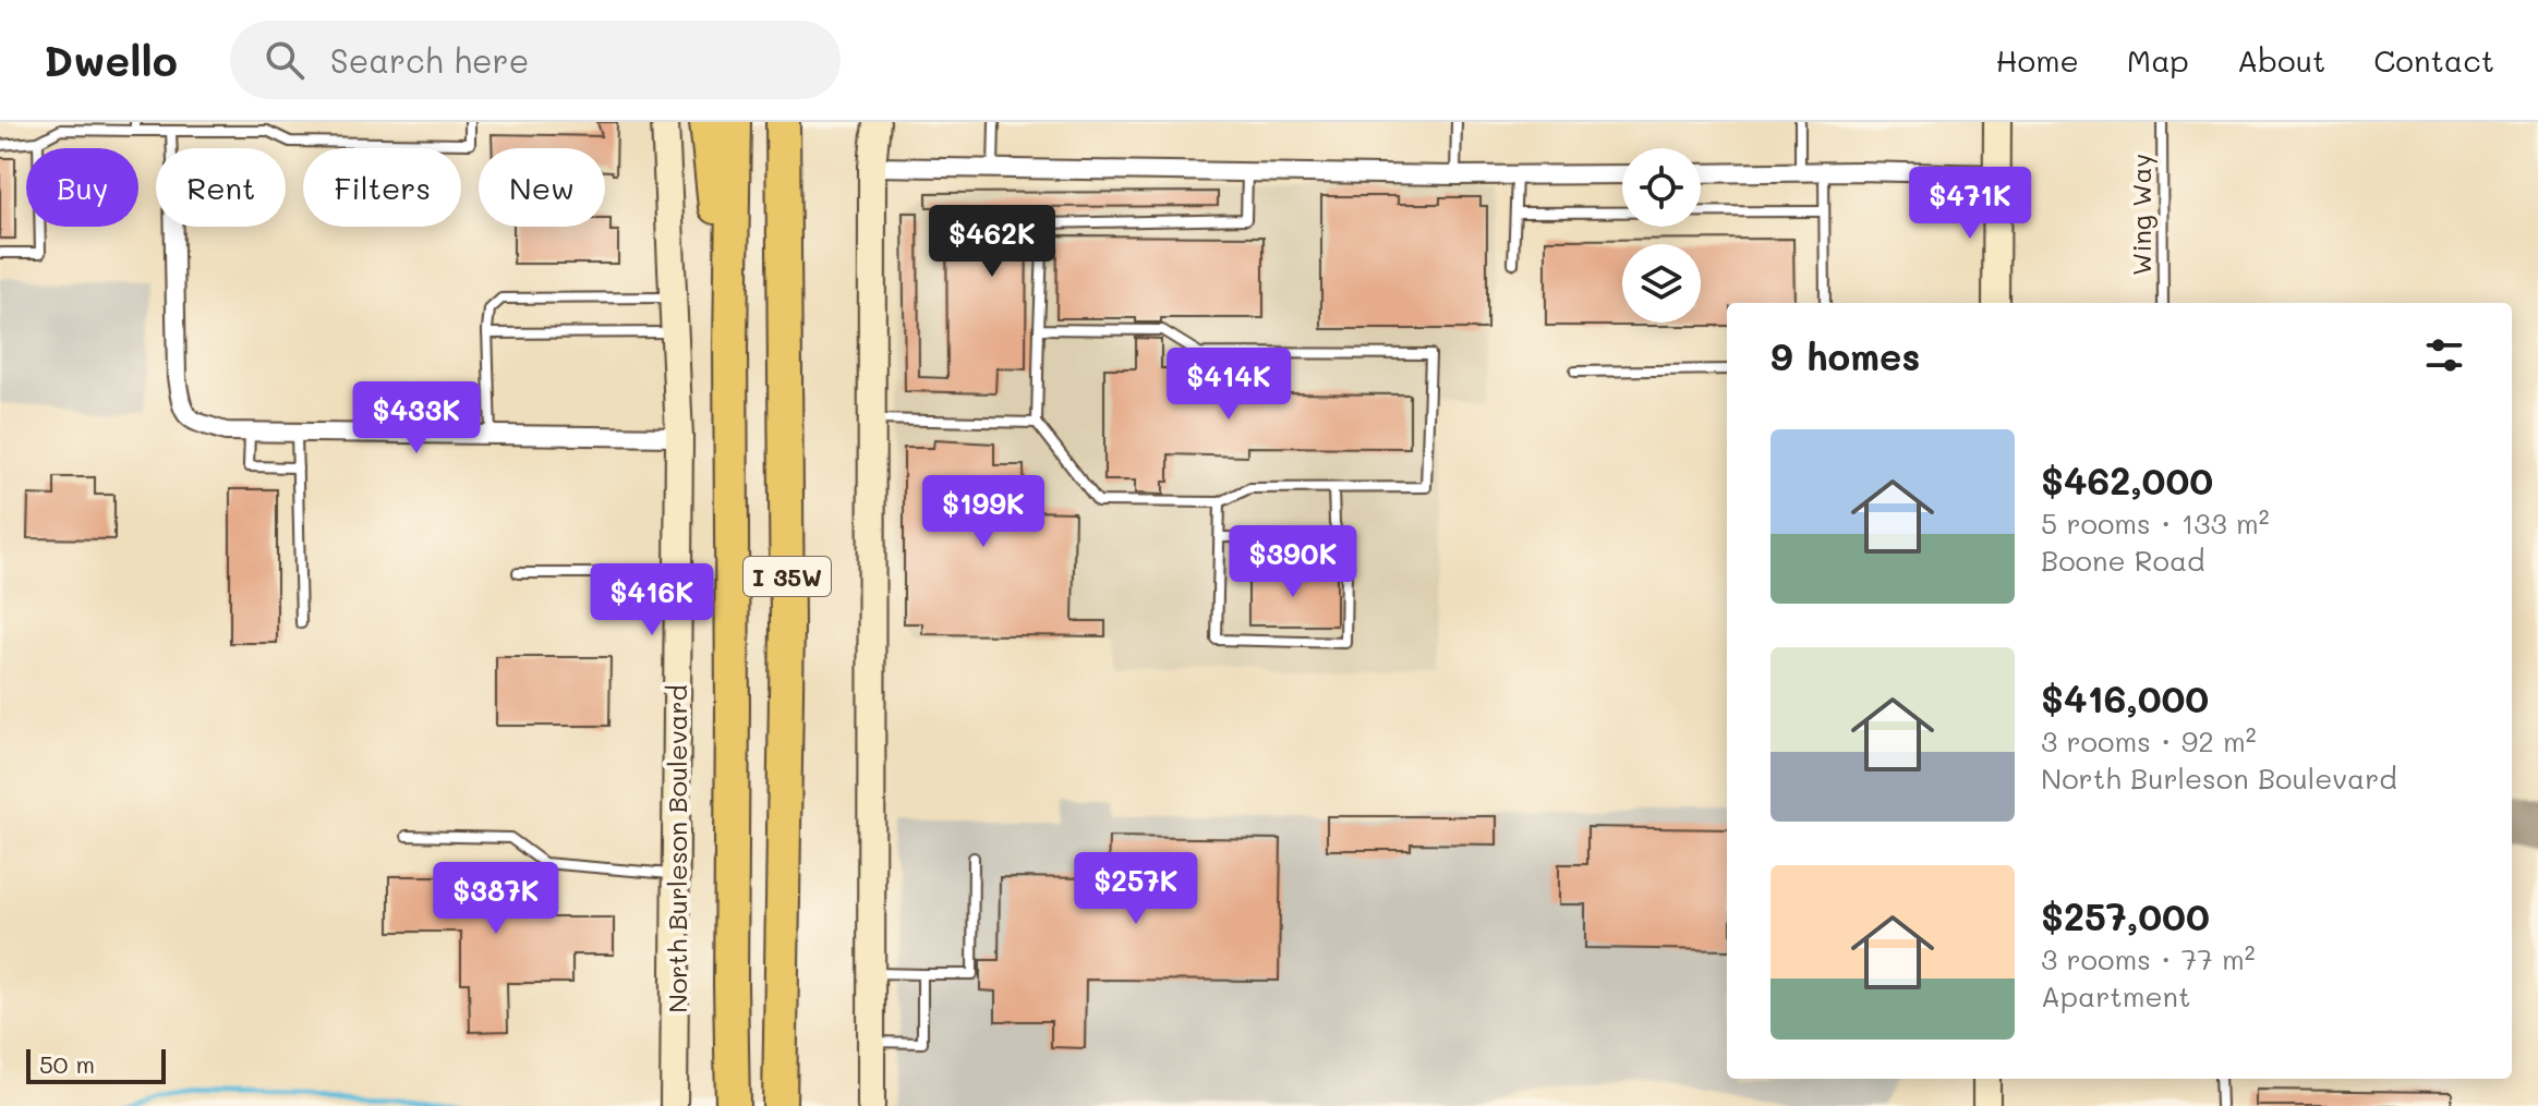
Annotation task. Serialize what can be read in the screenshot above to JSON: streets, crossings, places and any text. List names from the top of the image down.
{
  "streets": {
    "highway": ["I 35W"],
    "main road": ["North Burleson Boulevard"],
    "lane": ["Wing Way"]
  },
  "scale_bar": "50 m",
  "page": {
    "header": "Dwello",
    "search": "Search here",
    "nav": [
      "Home",
      "Map",
      "About",
      "Contact"
    ],
    "chip": [
      "Buy",
      "Rent",
      "Filters",
      "New"
    ],
    "price": [
      "$471K",
      "$462K",
      "$414K",
      "$433K",
      "$199K",
      "$390K",
      "$416K",
      "$257K",
      "$387K"
    ],
    "heading": "9 homes",
    "list": [
      {
        "name": "$462,000",
        "note": "5 rooms · 133 m² · Boone Road"
      },
      {
        "name": "$416,000",
        "note": "3 rooms · 92 m² · North Burleson Boulevard"
      },
      {
        "name": "$257,000",
        "note": "3 rooms · 77 m² · Apartment"
      }
    ],
    "scale": "50 m"
  }
}
